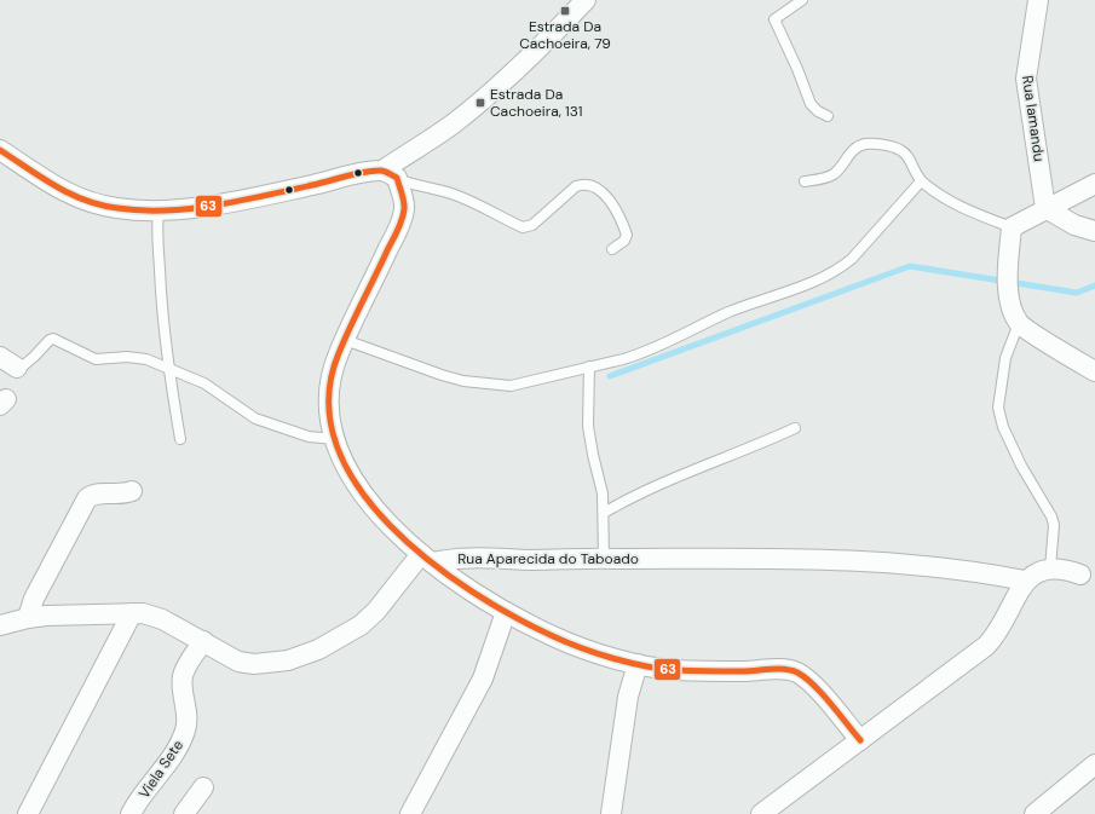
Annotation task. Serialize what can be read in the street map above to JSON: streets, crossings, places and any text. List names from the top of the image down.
{
  "streets": {
    "street": ["Rua Iamandu", "Rua Aparecida do Taboado", "Viela Sete"]
  },
  "places": {
    "transit": ["Estrada Da Cachoeira, 79", "Estrada Da Cachoeira, 131"]
  },
  "lines": ["transit line 63"]
}
